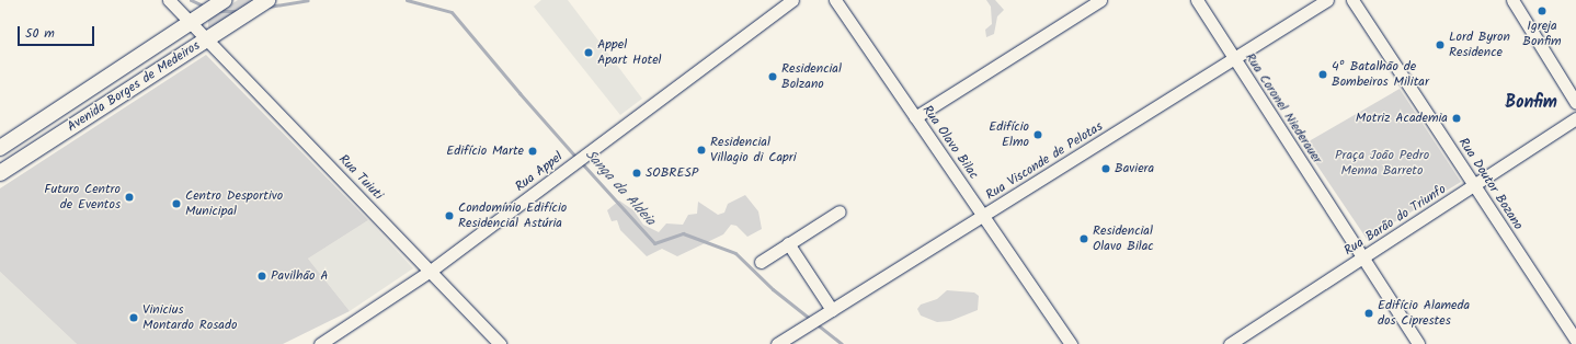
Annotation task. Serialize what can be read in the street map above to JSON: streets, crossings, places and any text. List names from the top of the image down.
{
  "streets": {
    "main road": ["Avenida Borges de Medeiros"],
    "street": [
      "Rua Coronel Niederauer",
      "Rua Olavo Bilac",
      "Rua Visconde de Pelotas",
      "Rua Appel",
      "Rua Tuiuti",
      "Rua Doutor Bozano",
      "Rua Barão do Triunfo"
    ]
  },
  "crossings": [
    ["Avenida Borges de Medeiros", "Rua Tuiuti"],
    ["Rua Coronel Niederauer", "Rua Visconde de Pelotas"],
    ["Rua Coronel Niederauer", "Rua Barão do Triunfo"],
    ["Rua Olavo Bilac", "Rua Visconde de Pelotas"],
    ["Rua Appel", "Rua Tuiuti"],
    ["Rua Doutor Bozano", "Rua Barão do Triunfo"]
  ],
  "districts": ["Bonfim"],
  "water": ["Sanga da Aldeia"],
  "parks": ["Praça João Pedro Menna Barreto"],
  "places": [
    "Igreja Bonfim",
    "Lord Byron Residence",
    "Appel Apart Hotel",
    "4º Batalhão de Bombeiros Militar",
    "Residencial Bolzano",
    "Motriz Academia",
    "Edifício Elmo",
    "Residencial Villagio di Capri",
    "Edifício Marte",
    "Baviera",
    "SOBRESP",
    "Futuro Centro de Eventos",
    "Centro Desportivo Municipal",
    "Condomínio Edifício Residencial Astúria",
    "Residencial Olavo Bilac",
    "Pavilhão A",
    "Edifício Alameda dos Ciprestes",
    "Vinicius Montardo Rosado"
  ],
  "scale_bar": "50 m"
}
